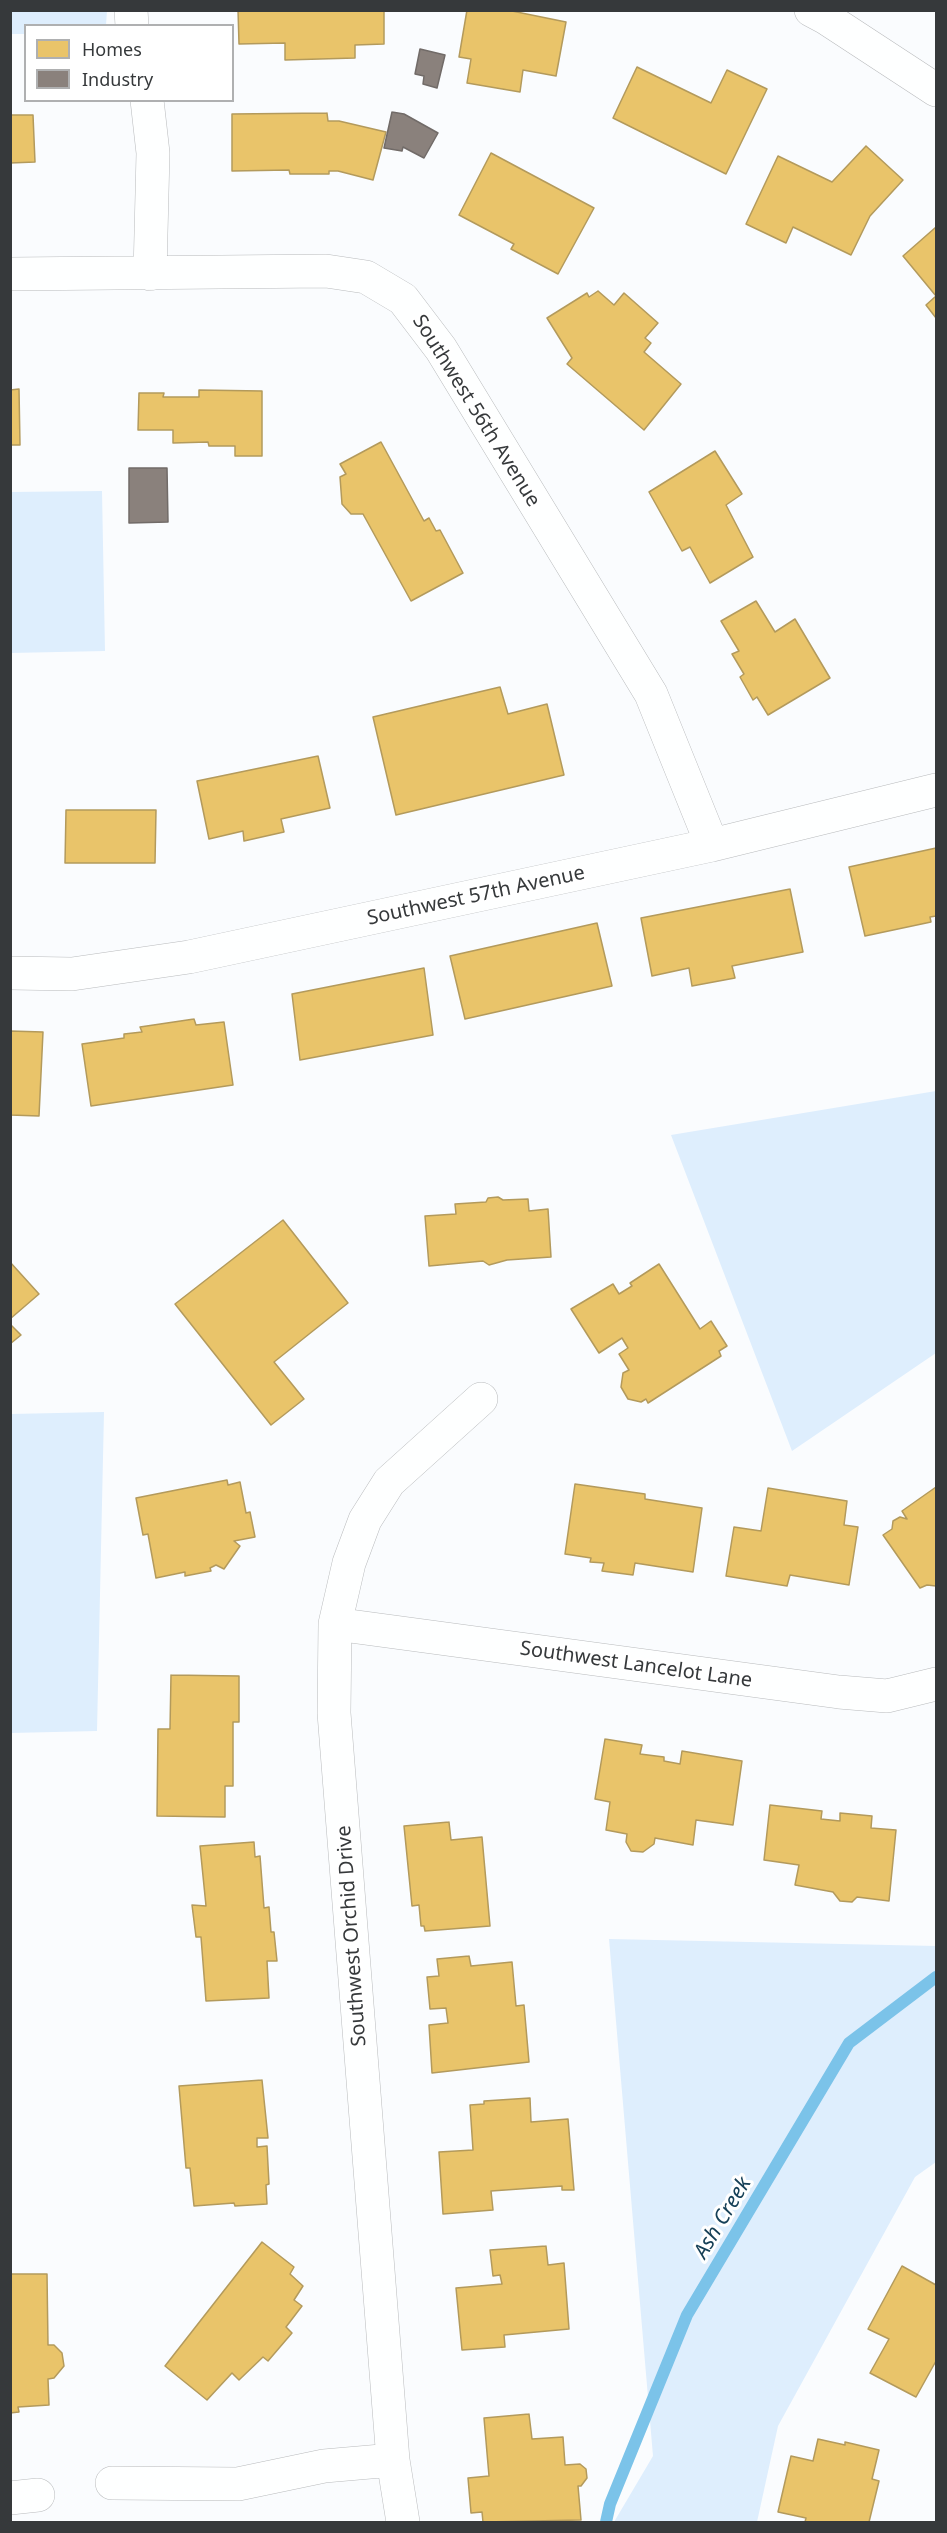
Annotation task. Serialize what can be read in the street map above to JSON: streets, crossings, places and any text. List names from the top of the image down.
{
  "streets": {
    "street": [
      "Southwest 56th Avenue",
      "Southwest 57th Avenue",
      "Southwest Lancelot Lane",
      "Southwest Orchid Drive"
    ]
  },
  "crossings": [
    ["Southwest 56th Avenue", "Southwest 57th Avenue"],
    ["Southwest Lancelot Lane", "Southwest Orchid Drive"]
  ],
  "water": ["Ash Creek"],
  "legend": ["Homes", "Industry"]
}
